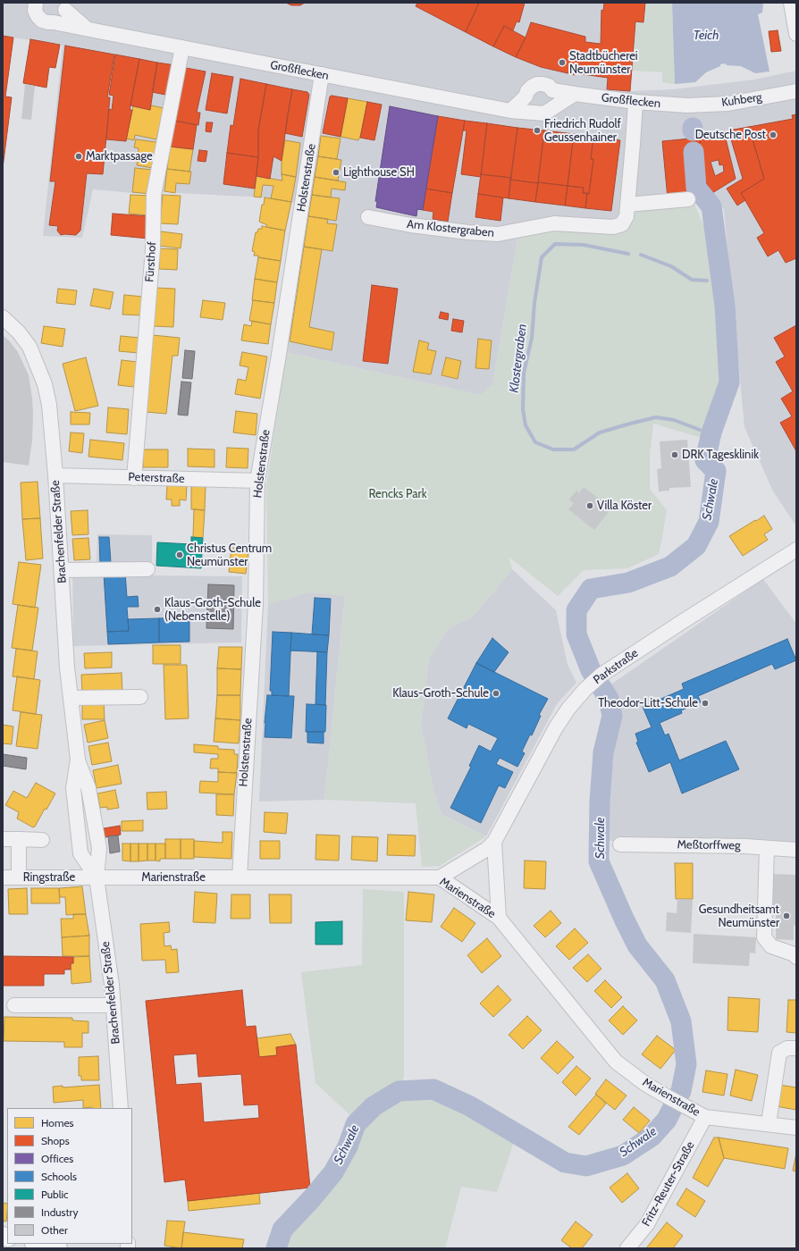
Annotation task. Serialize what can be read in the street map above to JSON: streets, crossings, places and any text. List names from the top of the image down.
{
  "streets": {
    "street": [
      "Großflecken",
      "Kuhberg",
      "Holstenstraße",
      "Am Klostergraben",
      "Fürsthof",
      "Peterstraße",
      "Brachenfelder Straße",
      "Parkstraße",
      "Meßtorffweg",
      "Ringstraße",
      "Marienstraße",
      "Fritz-Reuter-Straße"
    ]
  },
  "crossings": [
    ["Großflecken", "Kuhberg"],
    ["Großflecken", "Holstenstraße"],
    ["Großflecken", "Am Klostergraben"],
    ["Großflecken", "Fürsthof"],
    ["Holstenstraße", "Peterstraße"],
    ["Holstenstraße", "Marienstraße"],
    ["Fürsthof", "Peterstraße"],
    ["Peterstraße", "Brachenfelder Straße"],
    ["Brachenfelder Straße", "Ringstraße"],
    ["Brachenfelder Straße", "Marienstraße"],
    ["Ringstraße", "Marienstraße"],
    ["Marienstraße", "Fritz-Reuter-Straße"]
  ],
  "water": ["Teich", "Klostergraben", "Schwale"],
  "parks": ["Rencks Park"],
  "places": [
    "Stadtbücherei Neumünster",
    "Friedrich Rudolf Geussenhainer",
    "Deutsche Post",
    "Marktpassage",
    "Lighthouse SH",
    "DRK Tagesklinik",
    "Villa Köster",
    "Christus Centrum Neumünster",
    "Klaus-Groth-Schule (Nebenstelle)",
    "Klaus-Groth-Schule",
    "Theodor-Litt-Schule",
    "Gesundheitsamt Neumünster"
  ],
  "legend": [
    "Homes",
    "Shops",
    "Offices",
    "Schools",
    "Public",
    "Industry",
    "Other"
  ]
}
